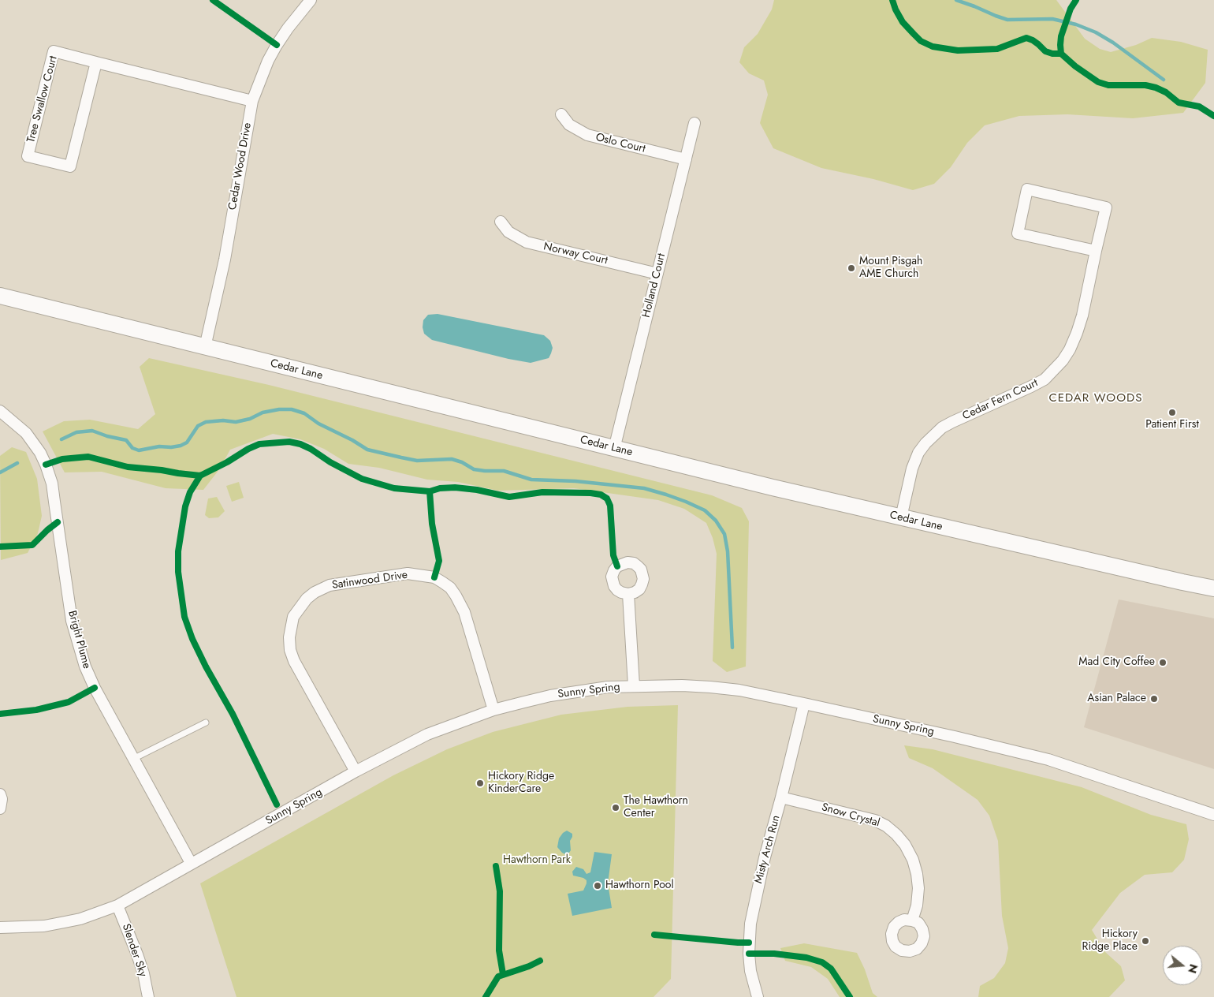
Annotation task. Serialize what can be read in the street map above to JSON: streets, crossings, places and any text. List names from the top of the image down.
{
  "streets": {
    "main road": ["Cedar Lane"],
    "street": [
      "Tree Swallow Court",
      "Oslo Court",
      "Cedar Wood Drive",
      "Norway Court",
      "Holland Court",
      "Cedar Fern Court",
      "Satinwood Drive",
      "Bright Plume",
      "Sunny Spring",
      "Snow Crystal",
      "Misty Arch Run",
      "Slender Sky"
    ]
  },
  "crossings": [
    ["Tree Swallow Court", "Cedar Wood Drive"],
    ["Oslo Court", "Holland Court"],
    ["Cedar Wood Drive", "Cedar Lane"],
    ["Norway Court", "Holland Court"],
    ["Holland Court", "Cedar Lane"],
    ["Cedar Lane", "Cedar Fern Court"],
    ["Satinwood Drive", "Sunny Spring"],
    ["Bright Plume", "Sunny Spring"],
    ["Sunny Spring", "Misty Arch Run"],
    ["Sunny Spring", "Slender Sky"],
    ["Snow Crystal", "Misty Arch Run"]
  ],
  "districts": ["CEDAR WOODS"],
  "parks": ["Hawthorn Park"],
  "places": [
    "Mount Pisgah AME Church",
    "Patient First",
    "Mad City Coffee",
    "Asian Palace",
    "Hickory Ridge KinderCare",
    "The Hawthorn Center",
    "Hawthorn Pool",
    "Hickory Ridge Place"
  ],
  "north": "right"
}
